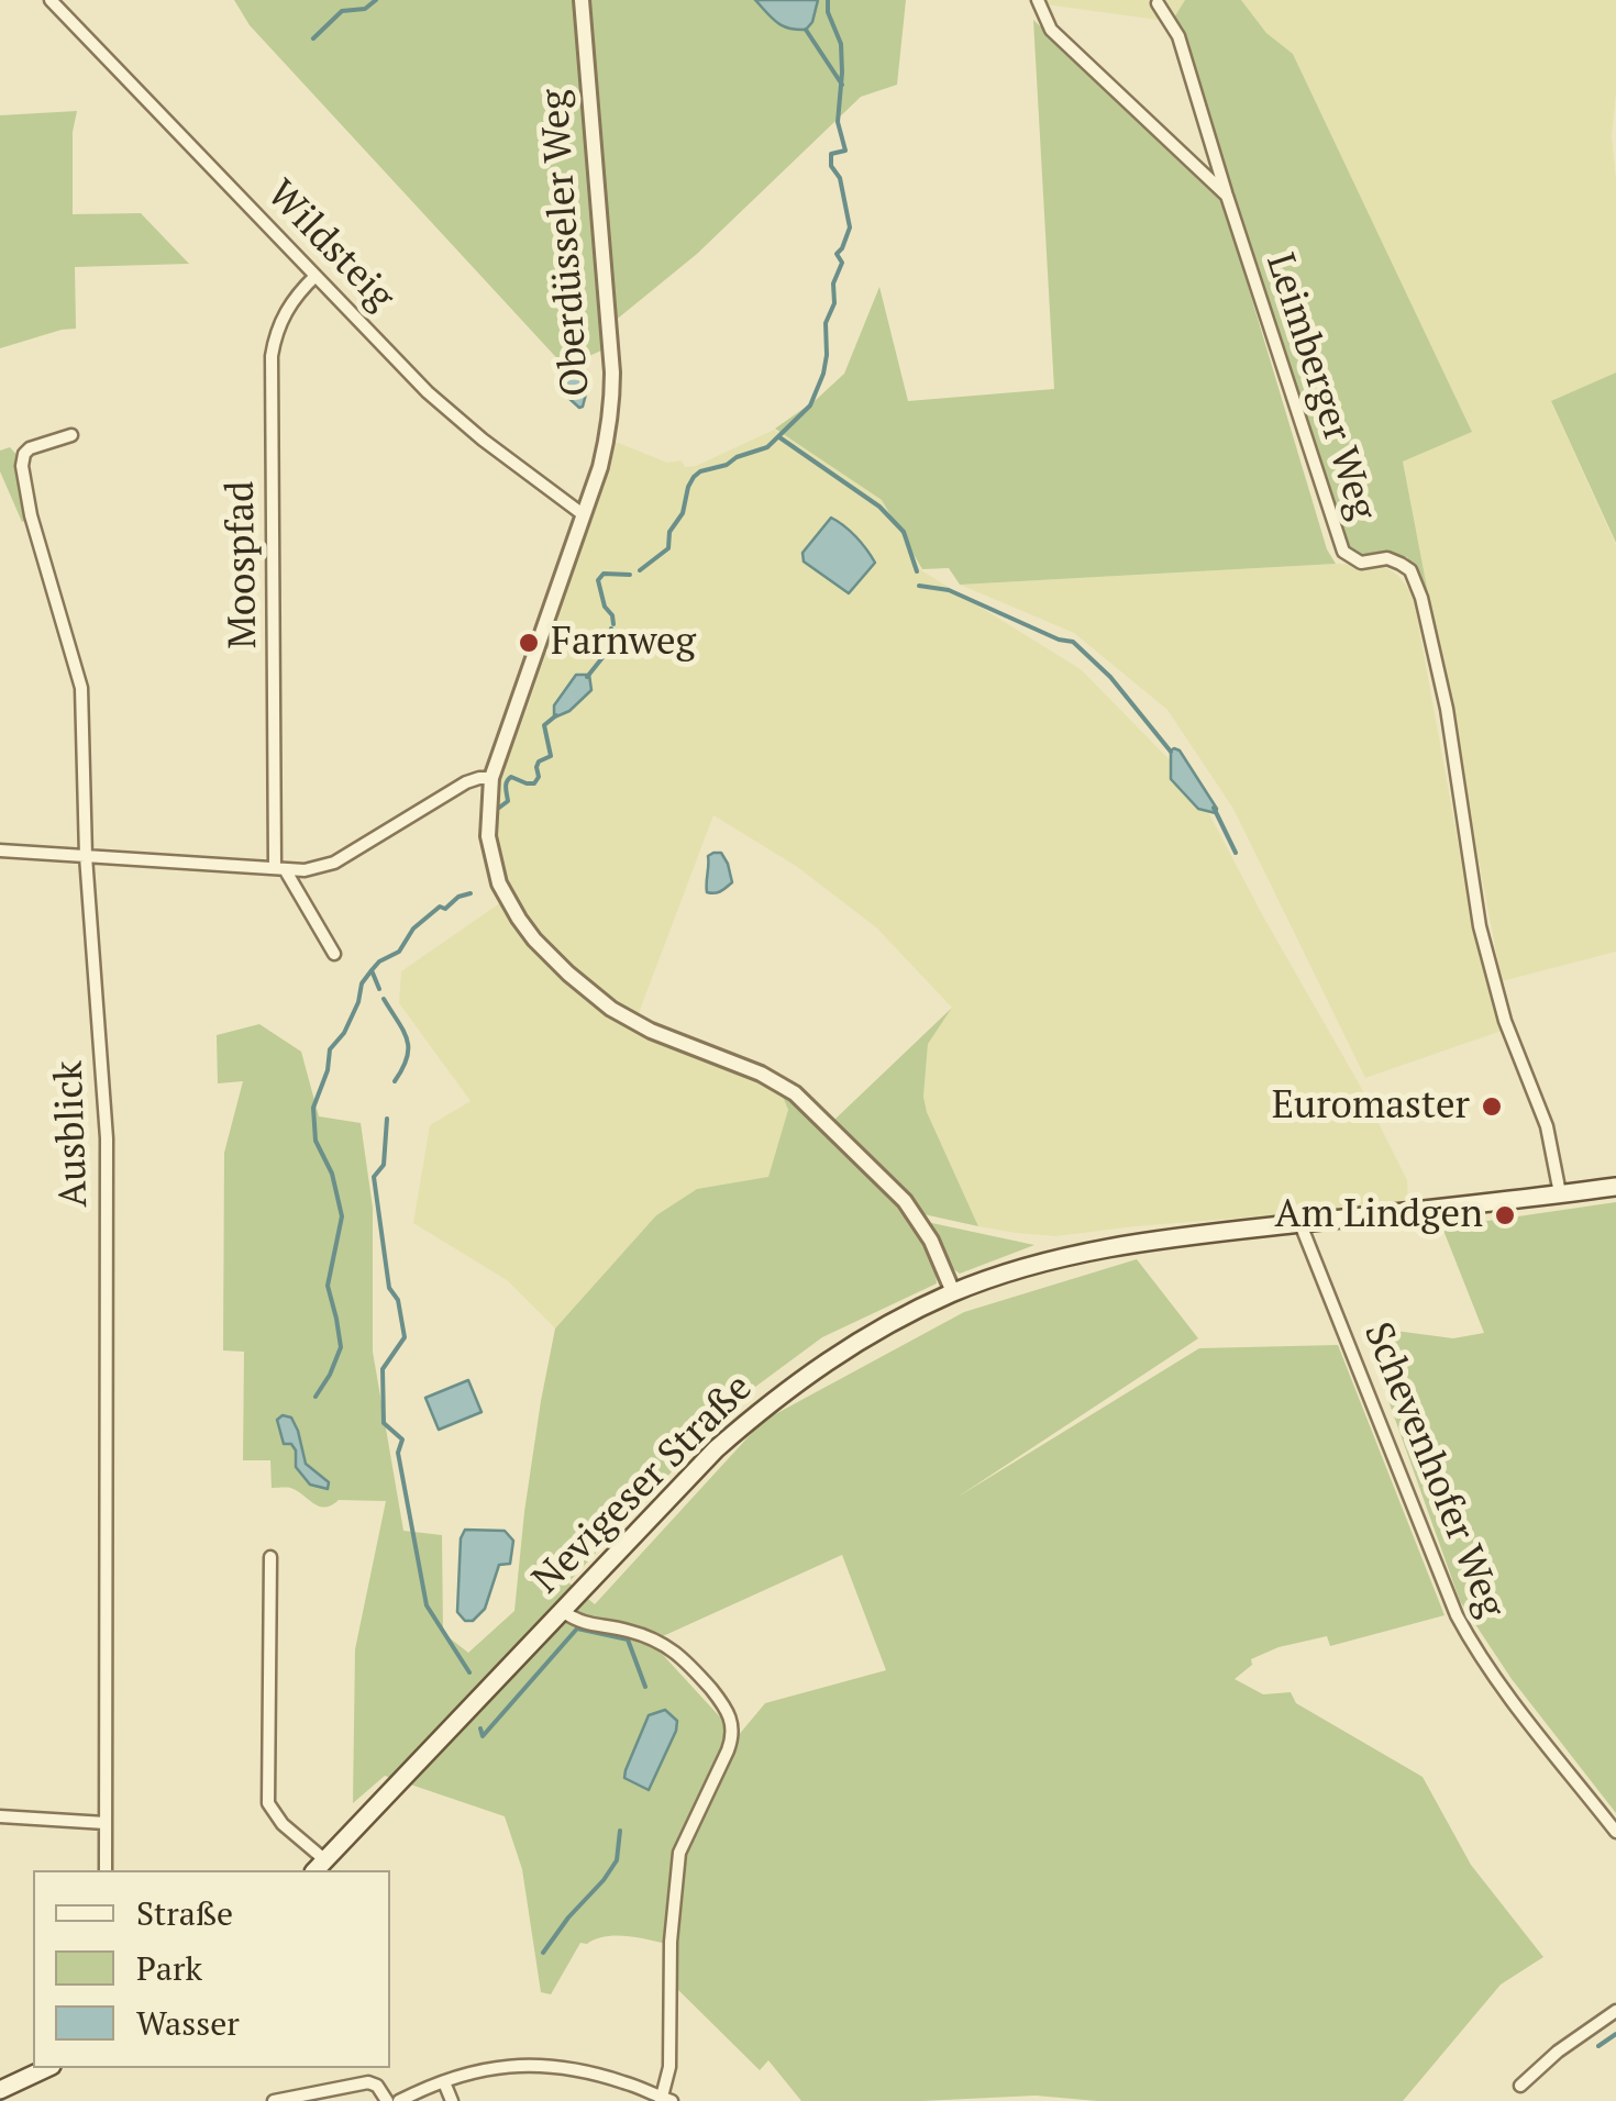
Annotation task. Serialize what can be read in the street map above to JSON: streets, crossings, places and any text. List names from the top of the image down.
{
  "streets": {
    "main road": ["Nevigeser Straße"],
    "street": [
      "Oberdüsseler Weg",
      "Wildsteig",
      "Leimberger Weg",
      "Moospfad",
      "Ausblick",
      "Schevenhofer Weg"
    ]
  },
  "crossings": [
    ["Oberdüsseler Weg", "Wildsteig"],
    ["Oberdüsseler Weg", "Nevigeser Straße"],
    ["Wildsteig", "Moospfad"],
    ["Leimberger Weg", "Nevigeser Straße"],
    ["Schevenhofer Weg", "Nevigeser Straße"]
  ],
  "places": ["Farnweg", "Euromaster", "Am Lindgen"],
  "legend": ["Straße", "Park", "Wasser"]
}
